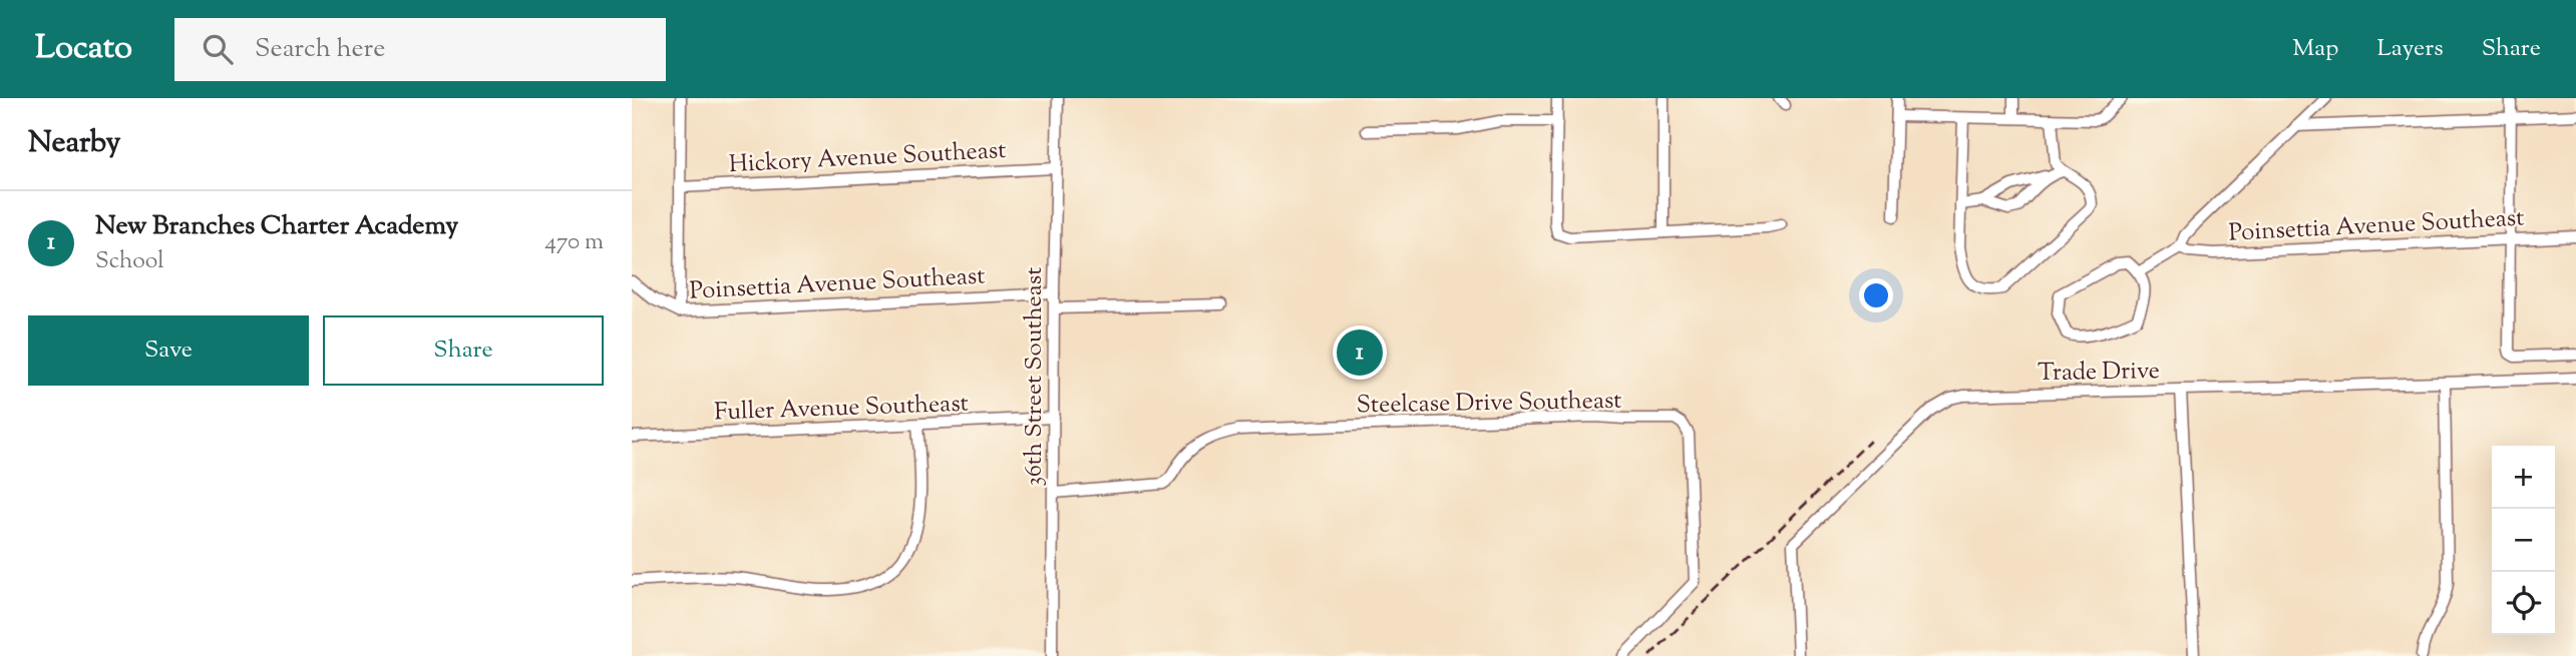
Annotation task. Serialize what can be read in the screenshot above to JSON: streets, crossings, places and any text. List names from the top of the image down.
{
  "streets": {
    "street": [
      "Hickory Avenue Southeast",
      "Poinsettia Avenue Southeast",
      "Trade Drive",
      "36th Street Southeast",
      "Steelcase Drive Southeast",
      "Fuller Avenue Southeast"
    ]
  },
  "crossings": [
    ["Hickory Avenue Southeast", "36th Street Southeast"],
    ["Poinsettia Avenue Southeast", "36th Street Southeast"],
    ["36th Street Southeast", "Steelcase Drive Southeast"],
    ["36th Street Southeast", "Fuller Avenue Southeast"]
  ],
  "page": {
    "header": "Locato",
    "search": "Search here",
    "nav": ["Map", "Layers", "Share"],
    "heading": "Nearby",
    "list": [
      {
        "mark": "1",
        "name": "New Branches Charter Academy",
        "note": "School",
        "value": "470 m"
      }
    ],
    "buttons": ["Save", "Share"],
    "pins": "1",
    "map_buttons": ["+", "−"]
  }
}
